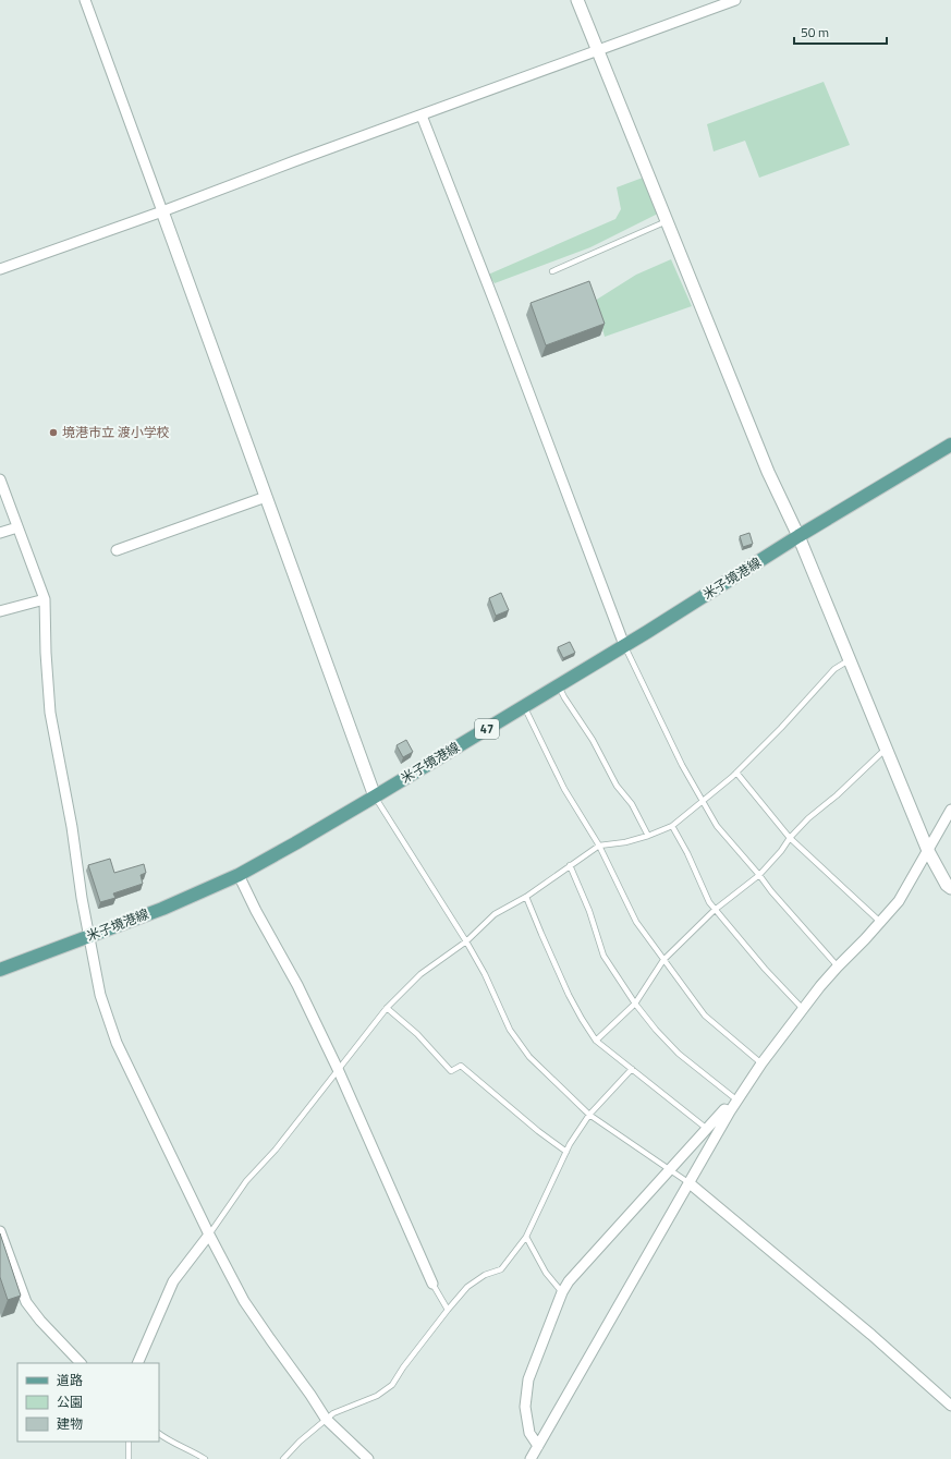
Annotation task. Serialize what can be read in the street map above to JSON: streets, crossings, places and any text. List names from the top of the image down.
{
  "streets": {
    "main road": ["米子境港線", "47"]
  },
  "places": ["境港市立 渡小学校"],
  "legend": ["道路", "公園", "建物"],
  "scale_bar": "50 m"
}
